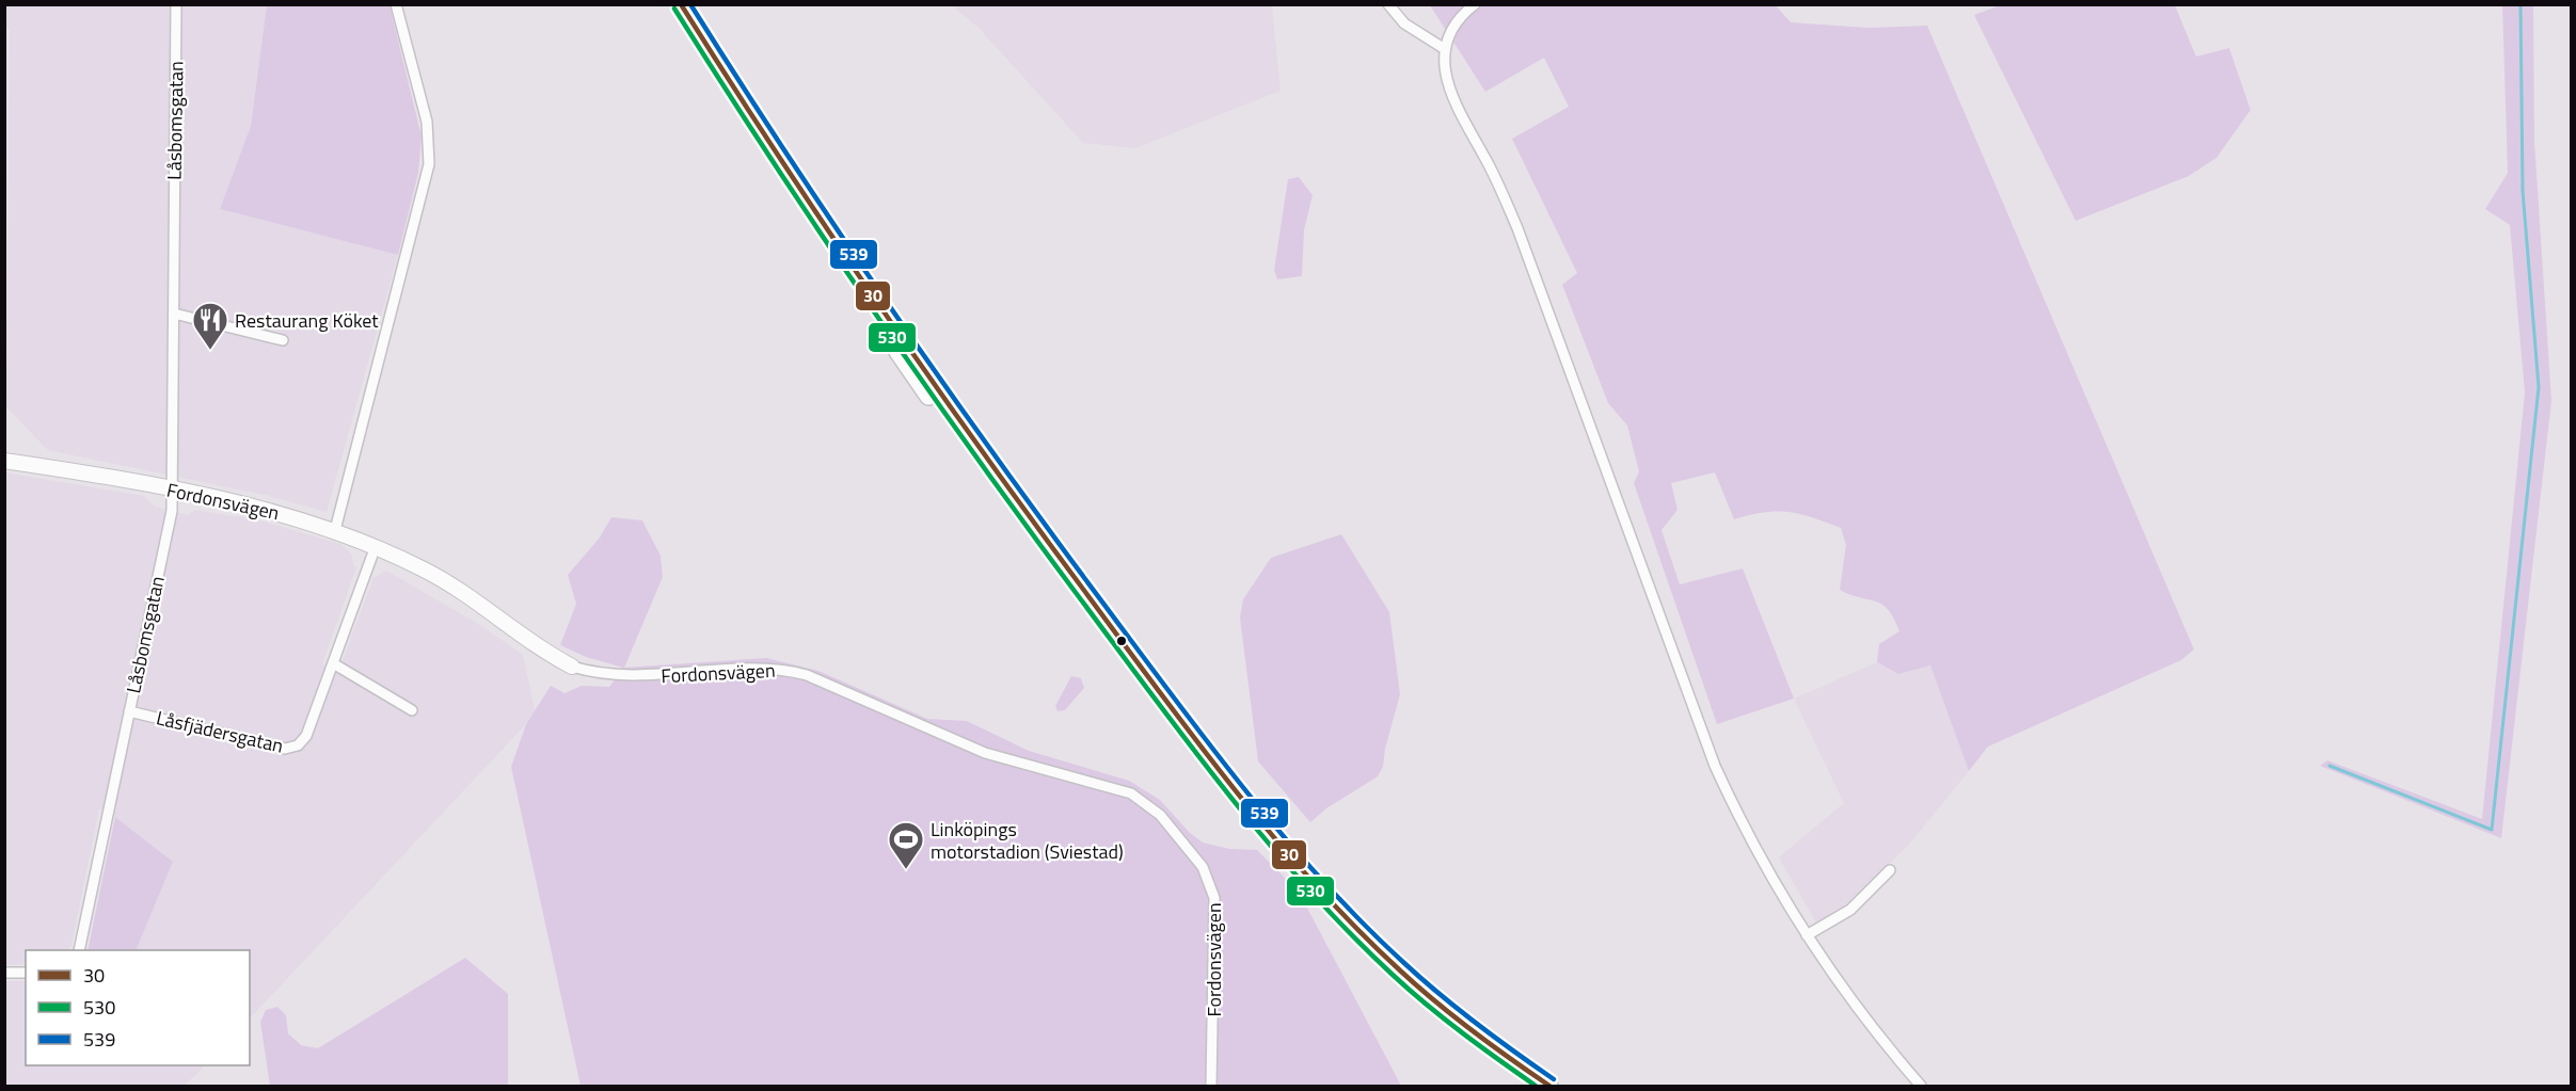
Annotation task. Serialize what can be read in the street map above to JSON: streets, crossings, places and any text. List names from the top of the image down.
{
  "streets": {
    "street": ["Låsbomsgatan", "Fordonsvägen", "Låsfjädersgatan"]
  },
  "crossings": [
    ["Låsbomsgatan", "Fordonsvägen"],
    ["Låsbomsgatan", "Låsfjädersgatan"],
    ["Fordonsvägen", "Låsfjädersgatan"]
  ],
  "places": {
    "restaurant": ["Restaurang Köket"],
    "sports": ["Linköpings motorstadion (Sviestad)"]
  },
  "lines": ["transit line 30", "transit line 539", "transit line 530"],
  "legend": ["30", "530", "539"]
}
